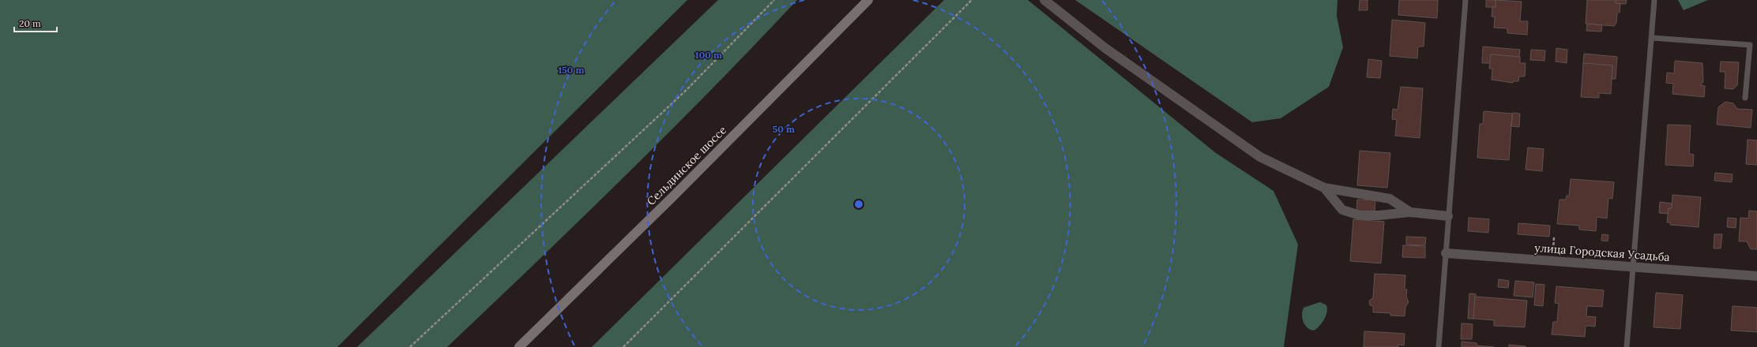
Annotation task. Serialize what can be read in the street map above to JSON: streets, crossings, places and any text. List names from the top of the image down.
{
  "streets": {
    "main road": ["Сельдинское шоссе"],
    "street": ["улица Городская Усадьба"]
  },
  "scale_bar": "20 m",
  "rings": ["100 m", "150 m", "50 m"]
}
